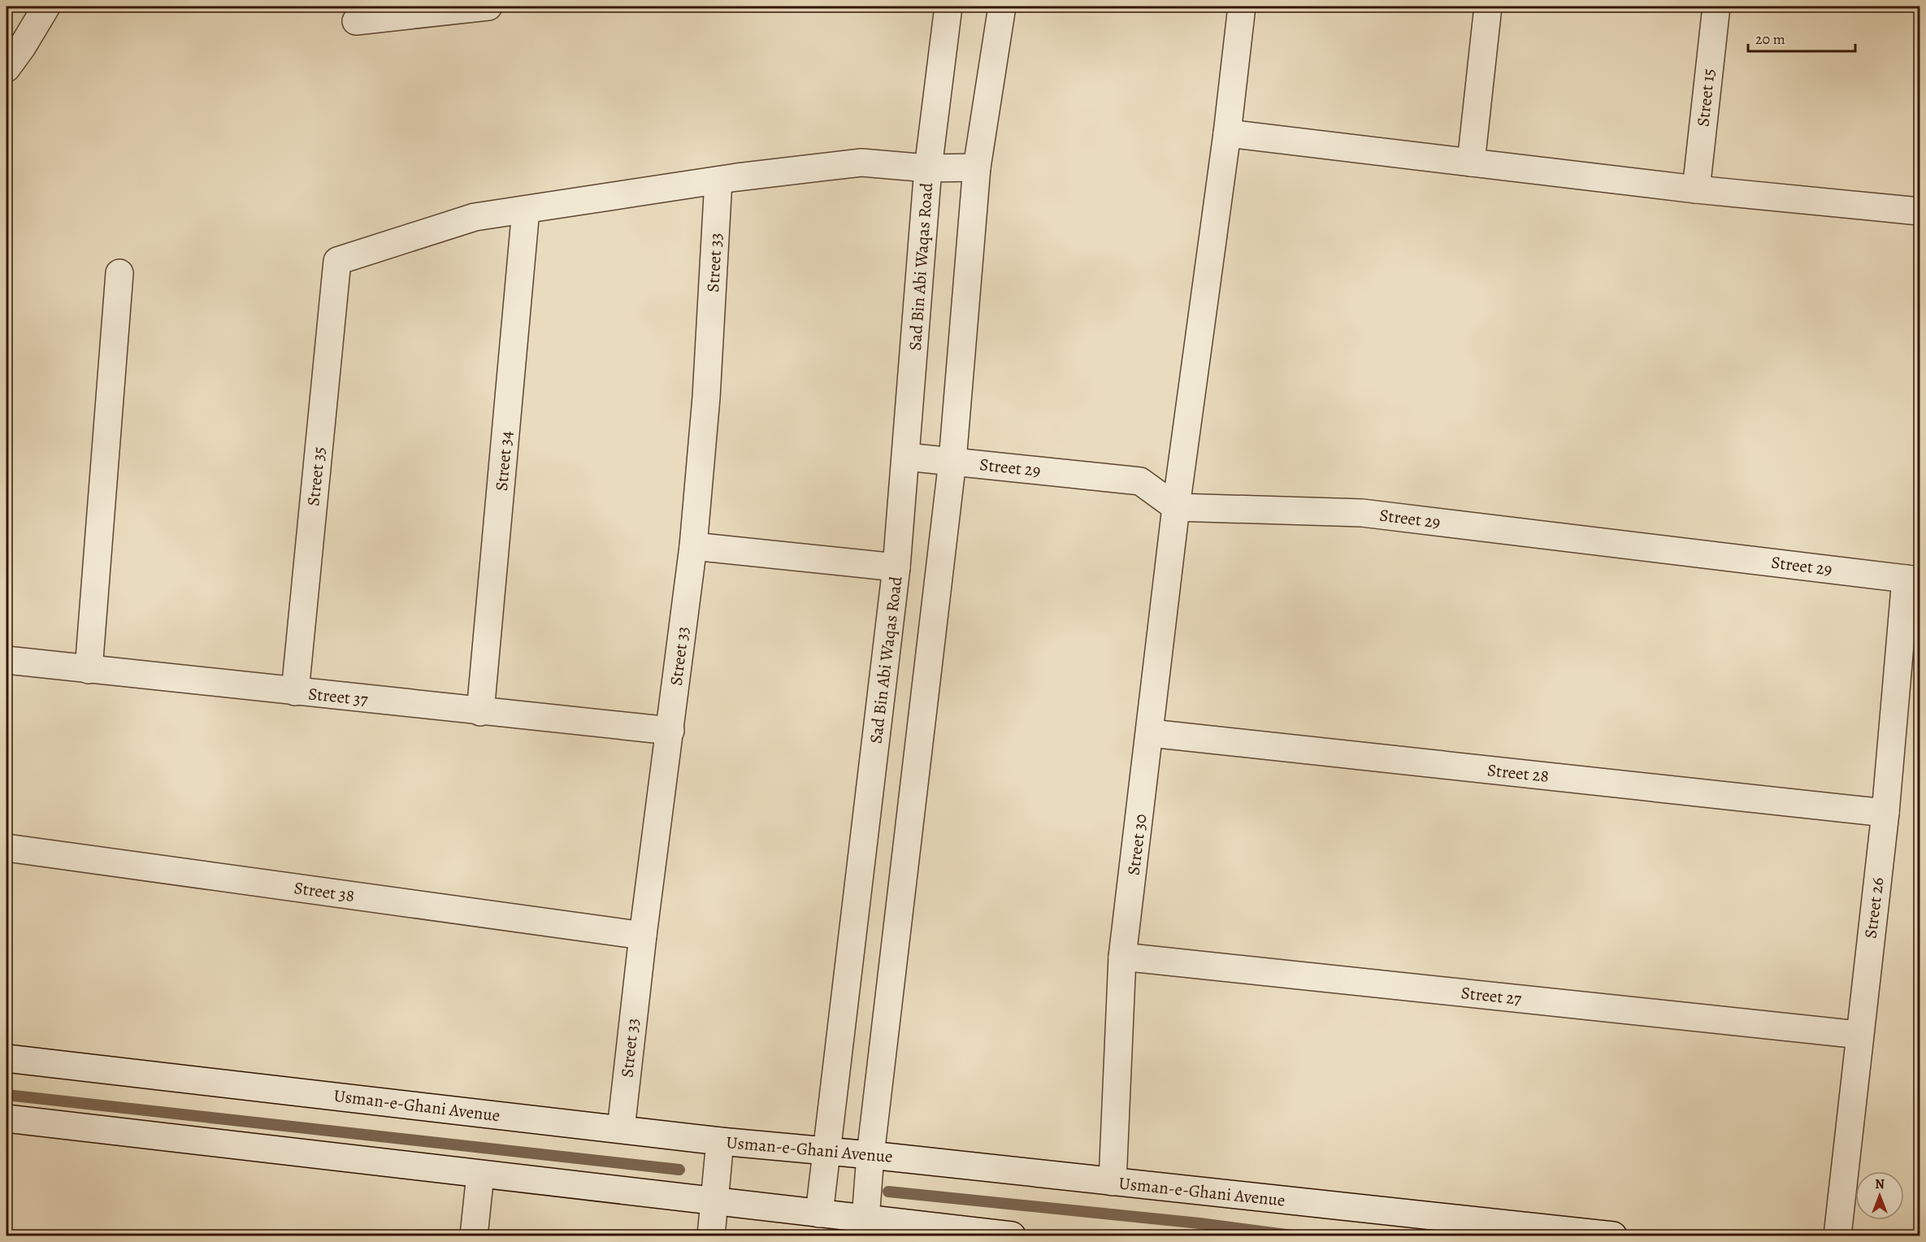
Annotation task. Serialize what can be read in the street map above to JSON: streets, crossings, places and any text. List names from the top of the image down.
{
  "streets": {
    "street": [
      "Street 15",
      "Street 33",
      "Sad Bin Abi Waqas Road",
      "Street 34",
      "Street 29",
      "Street 35",
      "Street 37",
      "Street 28",
      "Street 30",
      "Street 38",
      "Street 26",
      "Street 27",
      "Usman-e-Ghani Avenue"
    ]
  },
  "crossings": [
    ["Street 33", "Street 37"],
    ["Street 33", "Street 38"],
    ["Street 33", "Usman-e-Ghani Avenue"],
    ["Sad Bin Abi Waqas Road", "Street 29"],
    ["Sad Bin Abi Waqas Road", "Usman-e-Ghani Avenue"],
    ["Street 34", "Street 35"],
    ["Street 34", "Street 37"],
    ["Street 29", "Street 30"],
    ["Street 29", "Street 26"],
    ["Street 35", "Street 37"],
    ["Street 28", "Street 30"],
    ["Street 28", "Street 26"],
    ["Street 30", "Street 27"],
    ["Street 30", "Usman-e-Ghani Avenue"],
    ["Street 26", "Street 27"]
  ],
  "scale_bar": "20 m",
  "north": "top"
}
